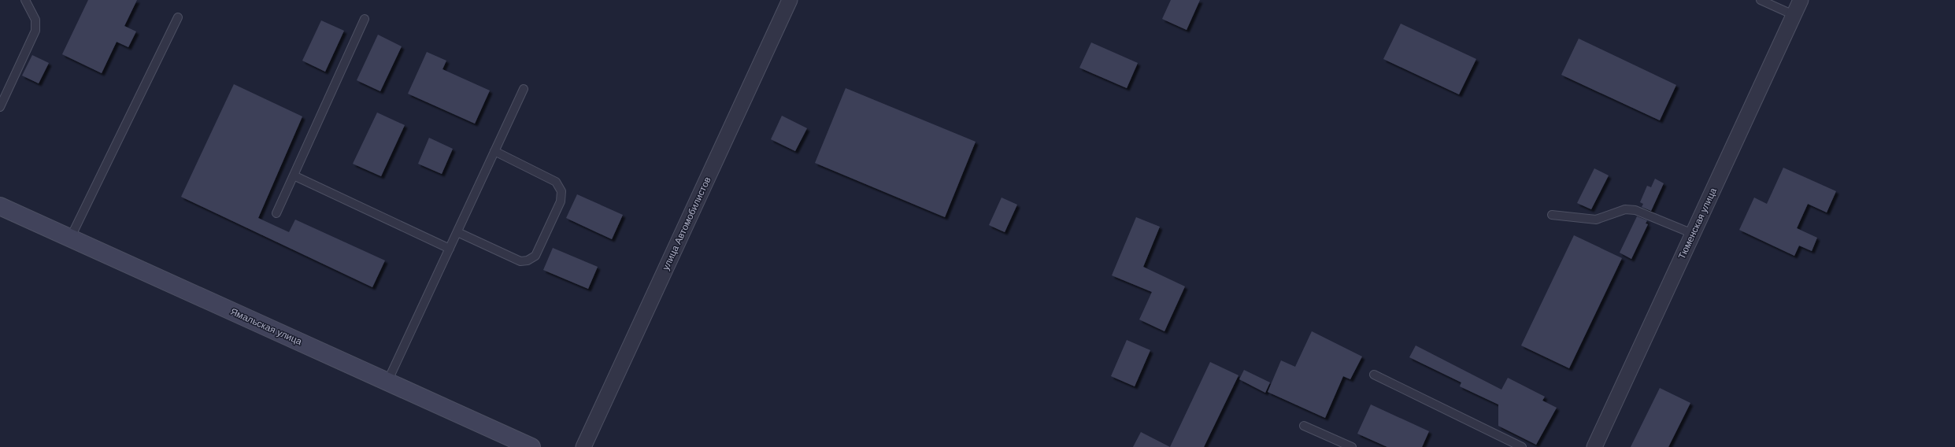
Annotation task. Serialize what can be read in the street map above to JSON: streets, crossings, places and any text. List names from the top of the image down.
{
  "streets": {
    "street": ["улица Автомобилистов", "Тюменская улица", "Ямальская улица"]
  }
}
